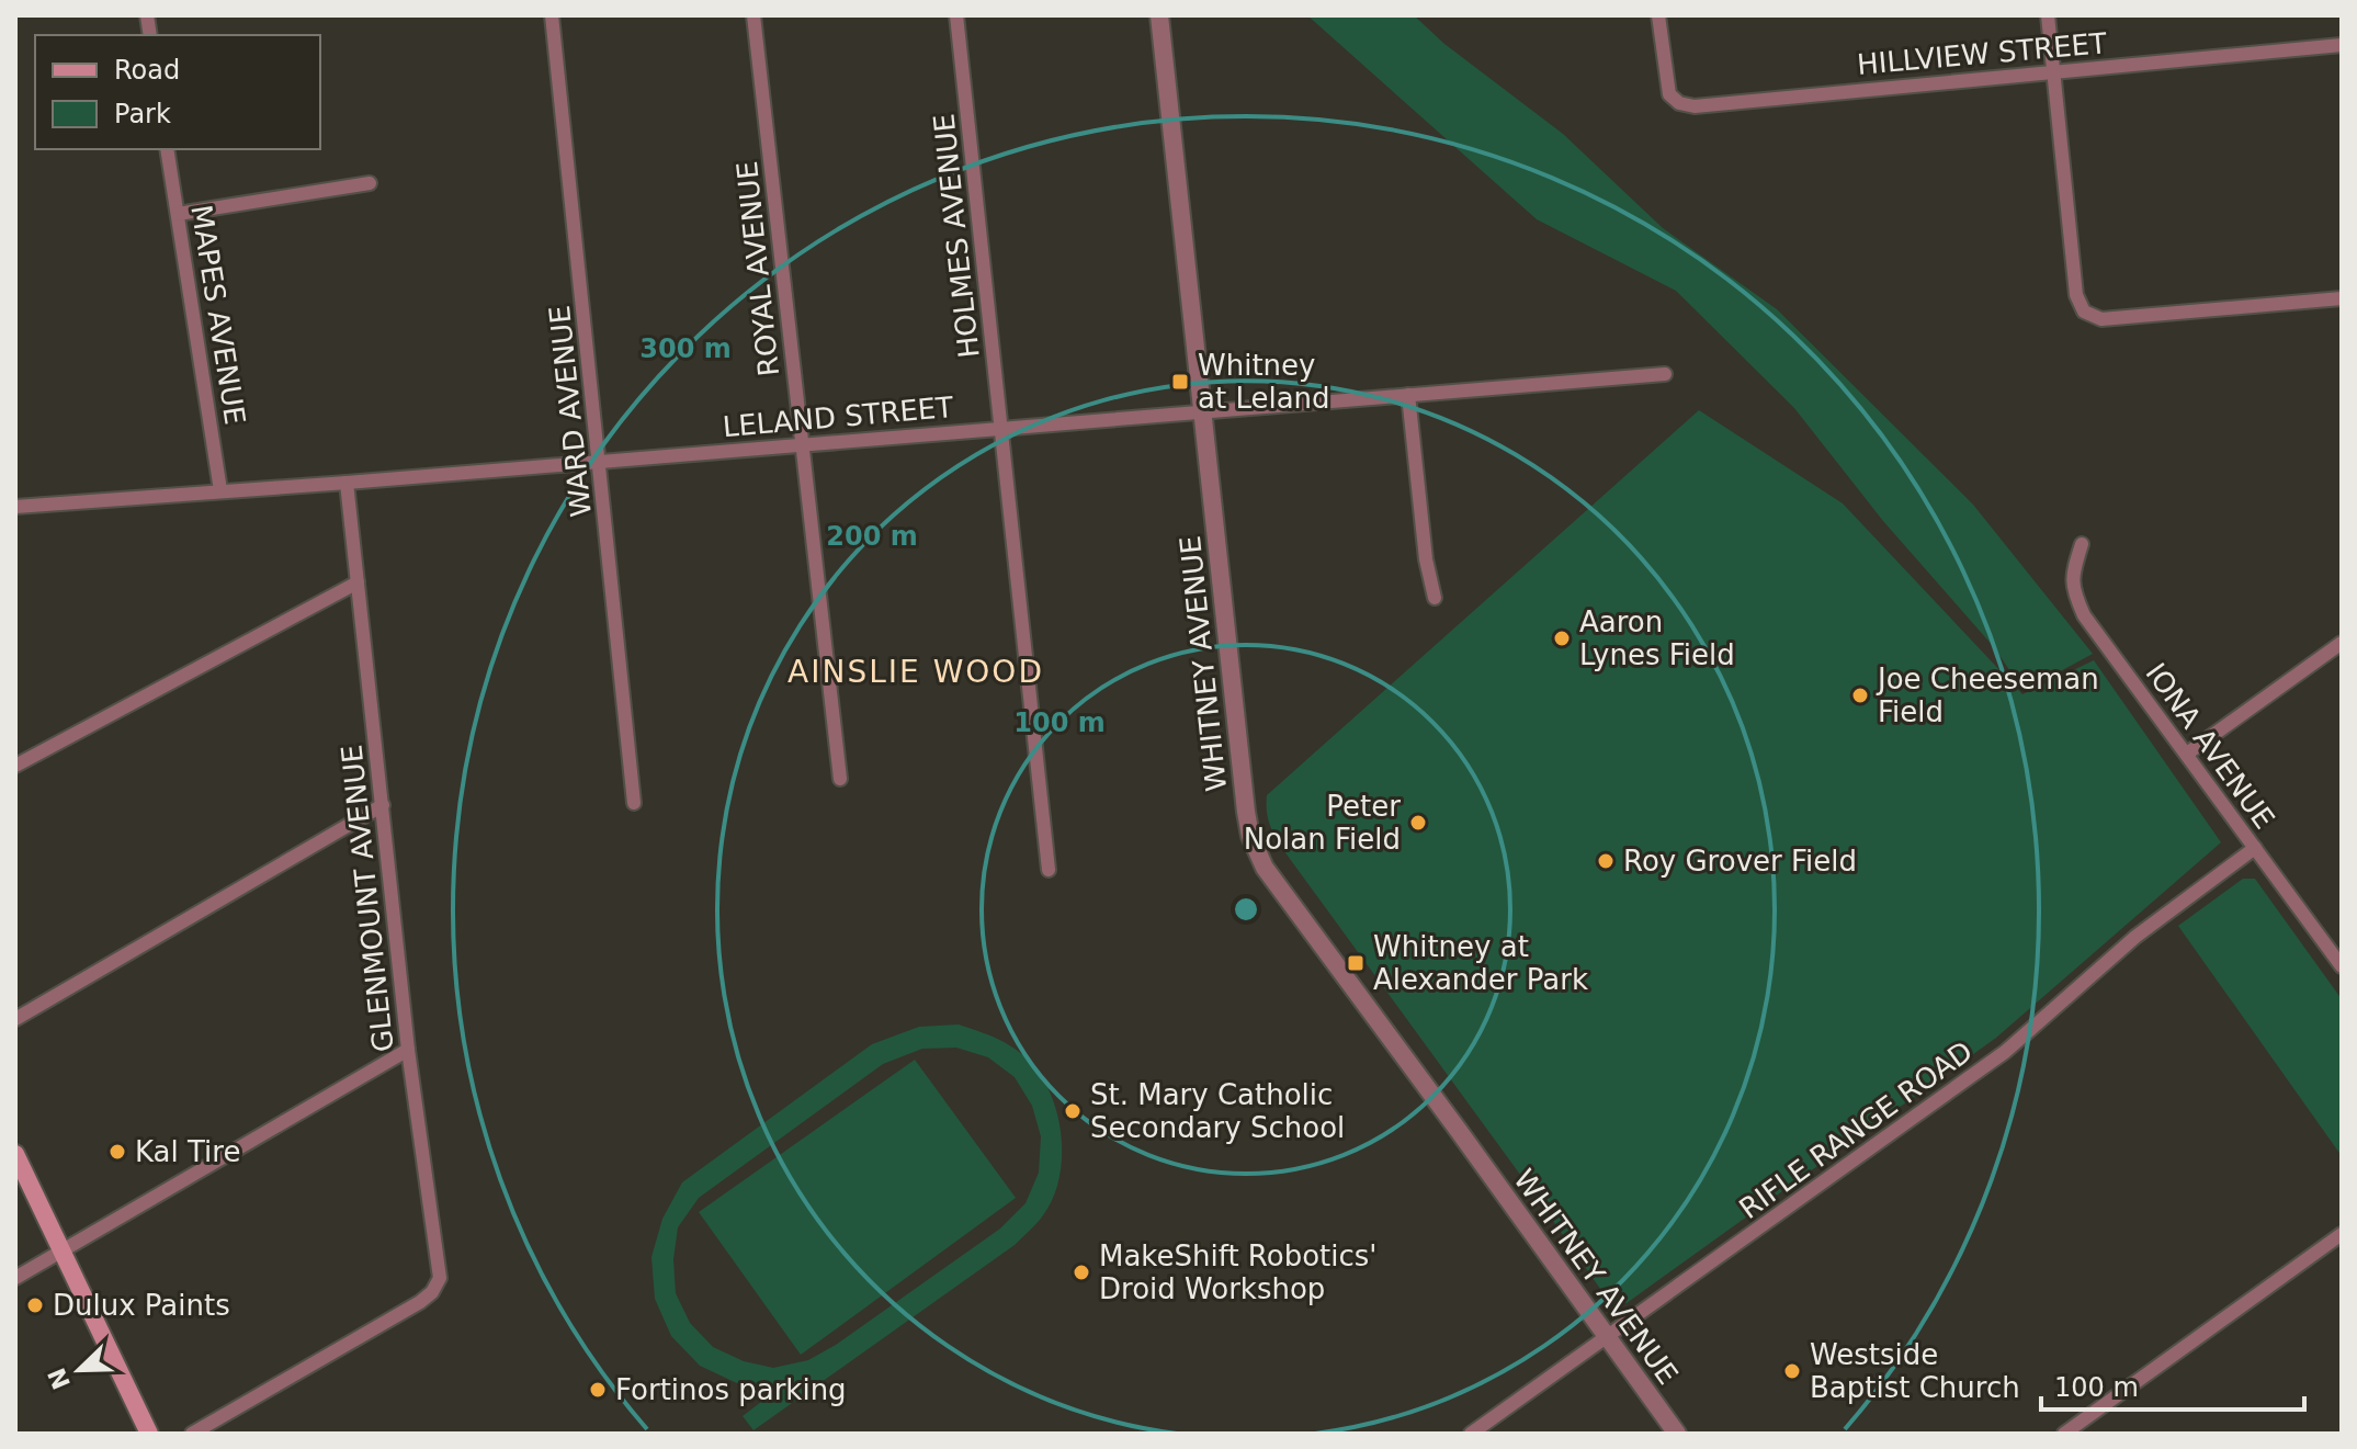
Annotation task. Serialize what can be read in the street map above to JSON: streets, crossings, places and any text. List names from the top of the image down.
{
  "streets": {
    "street": [
      "HILLVIEW STREET",
      "HOLMES AVENUE",
      "ROYAL AVENUE",
      "MAPES AVENUE",
      "WARD AVENUE",
      "LELAND STREET",
      "WHITNEY AVENUE",
      "IONA AVENUE",
      "GLENMOUNT AVENUE",
      "RIFLE RANGE ROAD"
    ]
  },
  "crossings": [
    ["HOLMES AVENUE", "LELAND STREET"],
    ["ROYAL AVENUE", "LELAND STREET"],
    ["MAPES AVENUE", "LELAND STREET"],
    ["WARD AVENUE", "LELAND STREET"],
    ["LELAND STREET", "WHITNEY AVENUE"],
    ["LELAND STREET", "GLENMOUNT AVENUE"],
    ["WHITNEY AVENUE", "RIFLE RANGE ROAD"],
    ["IONA AVENUE", "RIFLE RANGE ROAD"]
  ],
  "districts": ["AINSLIE WOOD"],
  "places": {
    "transit": ["Whitney at Leland", "Whitney at Alexander Park"],
    "other": [
      "Aaron Lynes Field",
      "Joe Cheeseman Field",
      "Peter Nolan Field",
      "Roy Grover Field",
      "St. Mary Catholic Secondary School",
      "Kal Tire",
      "MakeShift Robotics' Droid Workshop",
      "Dulux Paints",
      "Westside Baptist Church",
      "Fortinos parking"
    ]
  },
  "legend": ["Road", "Park"],
  "scale_bar": "100 m",
  "north": "bottom left",
  "rings": ["300 m", "200 m", "100 m"]
}
